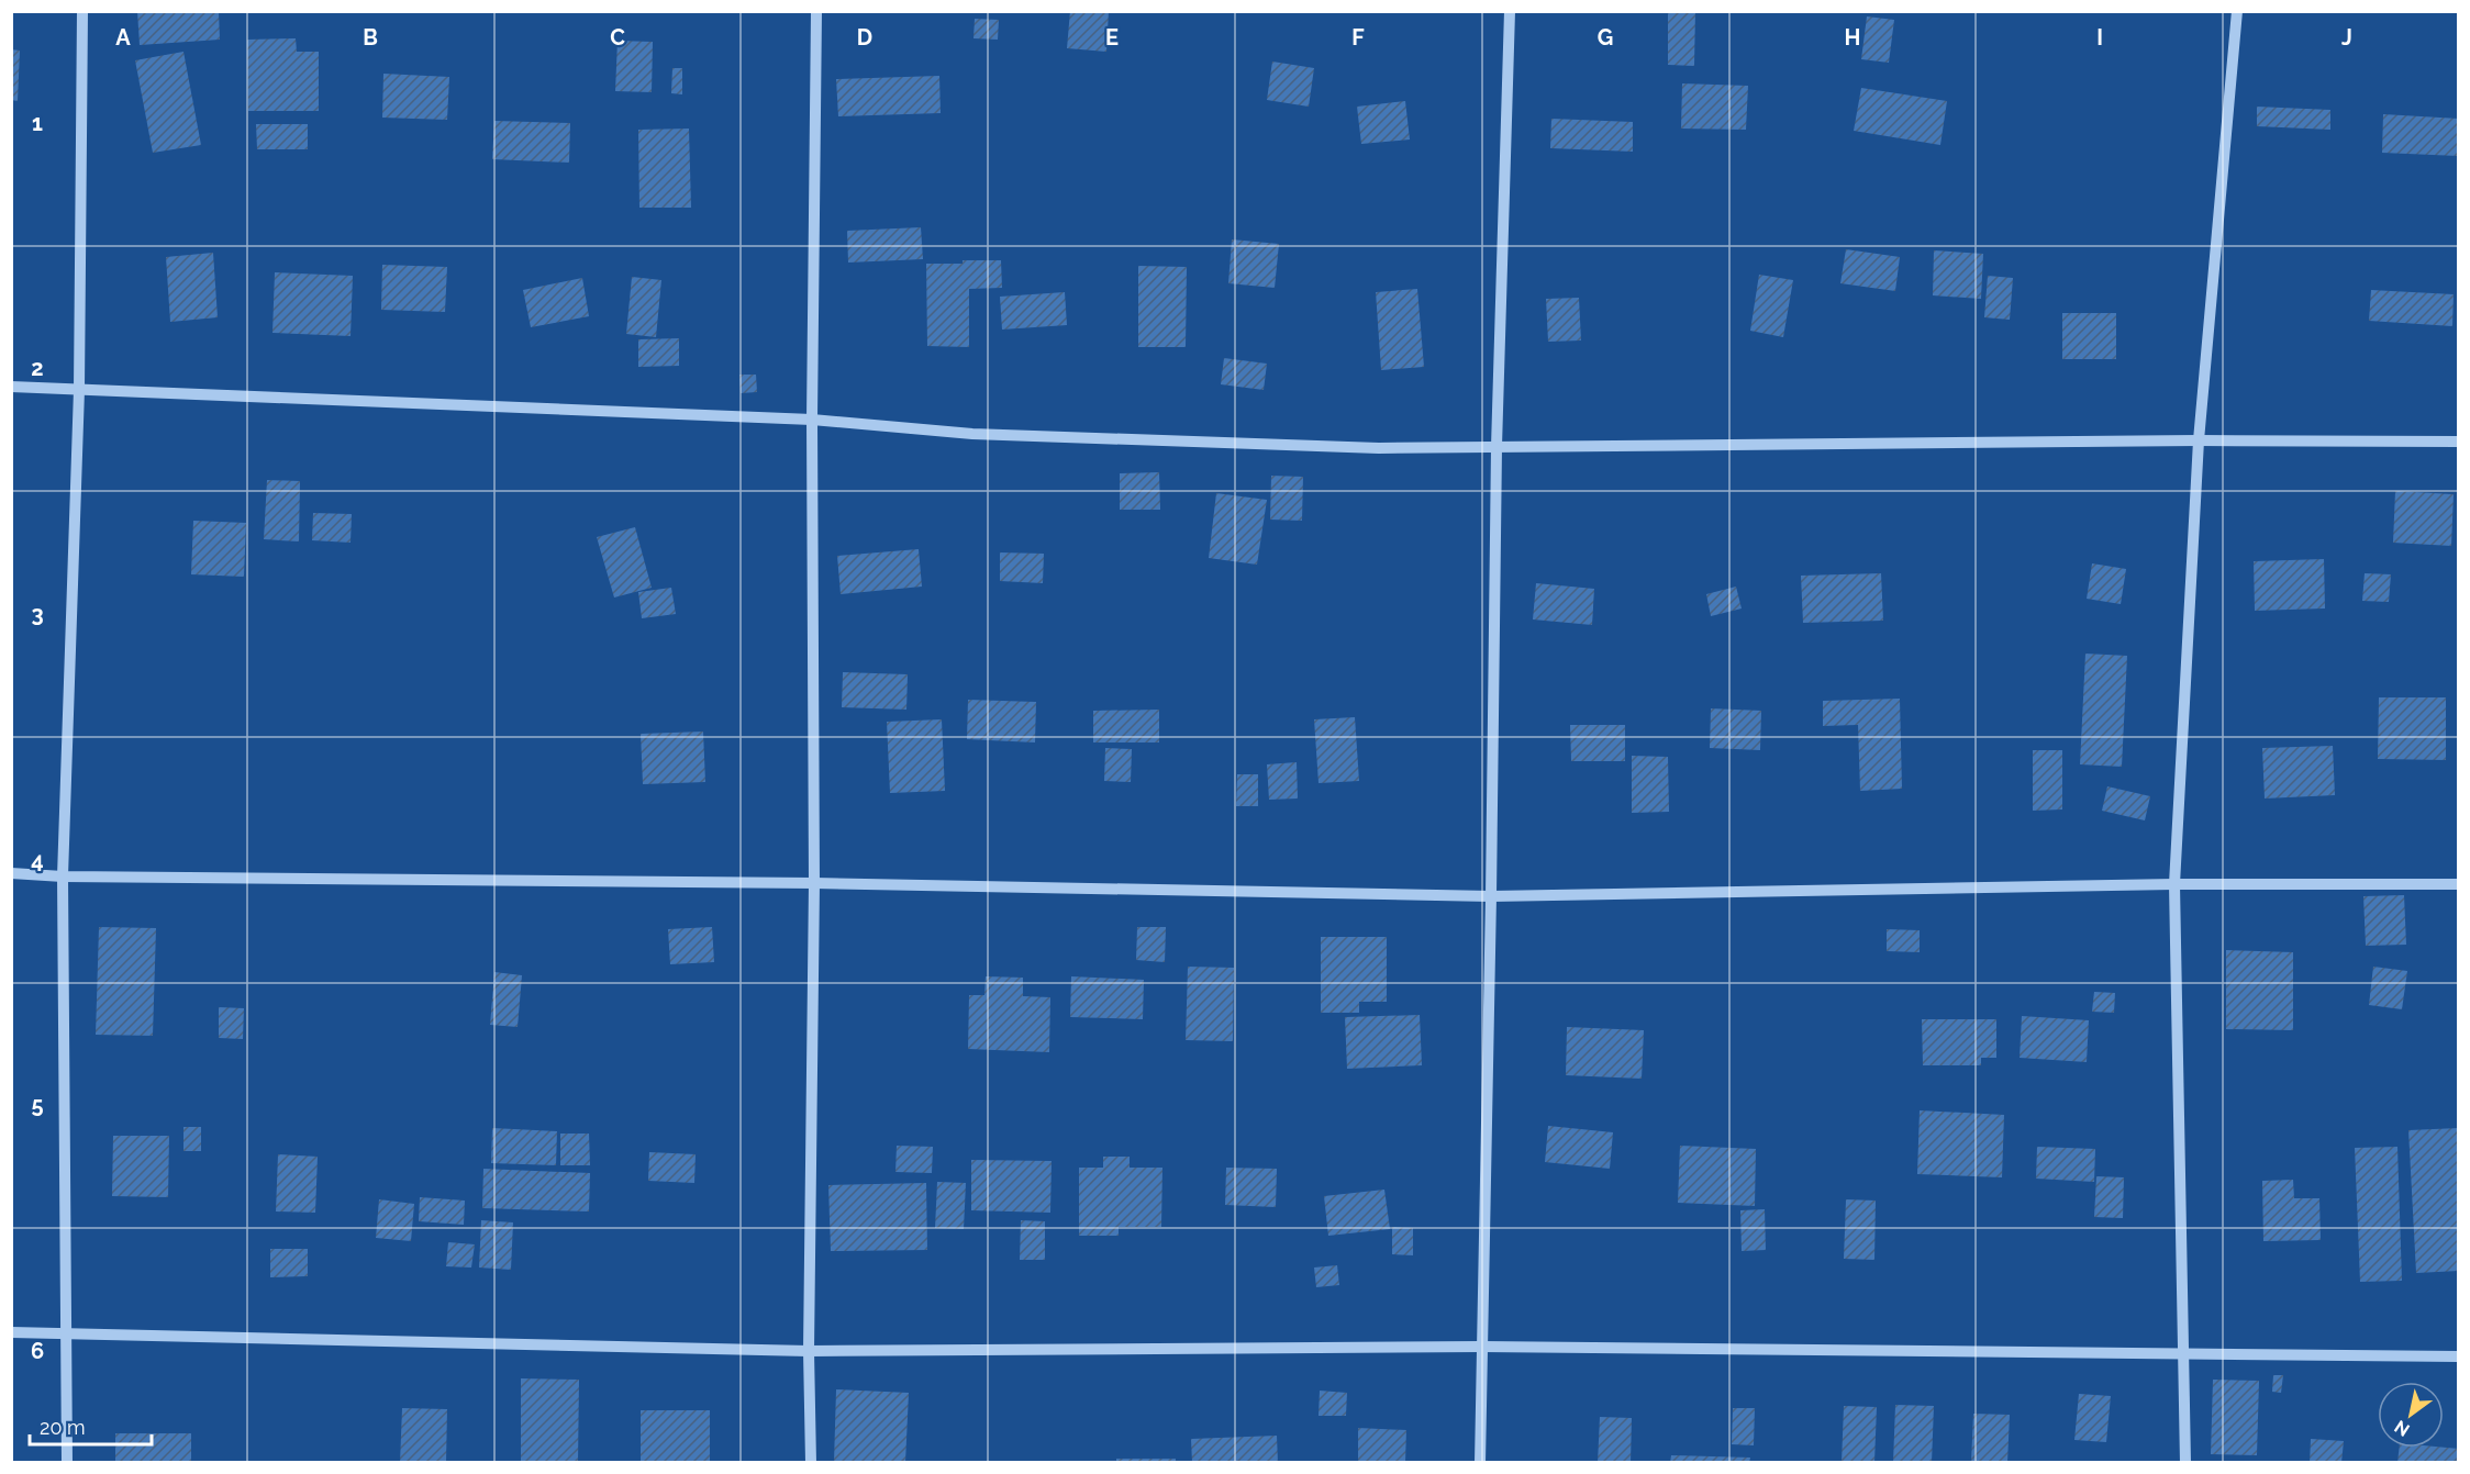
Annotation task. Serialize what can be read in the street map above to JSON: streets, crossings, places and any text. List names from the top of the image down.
{
  "scale_bar": "20 m",
  "north": "bottom left",
  "grid": {
    "columns": [
      "A",
      "B",
      "C",
      "D",
      "E",
      "F",
      "G",
      "H",
      "I",
      "J"
    ],
    "rows": [
      "1",
      "2",
      "3",
      "4",
      "5",
      "6"
    ]
  }
}
